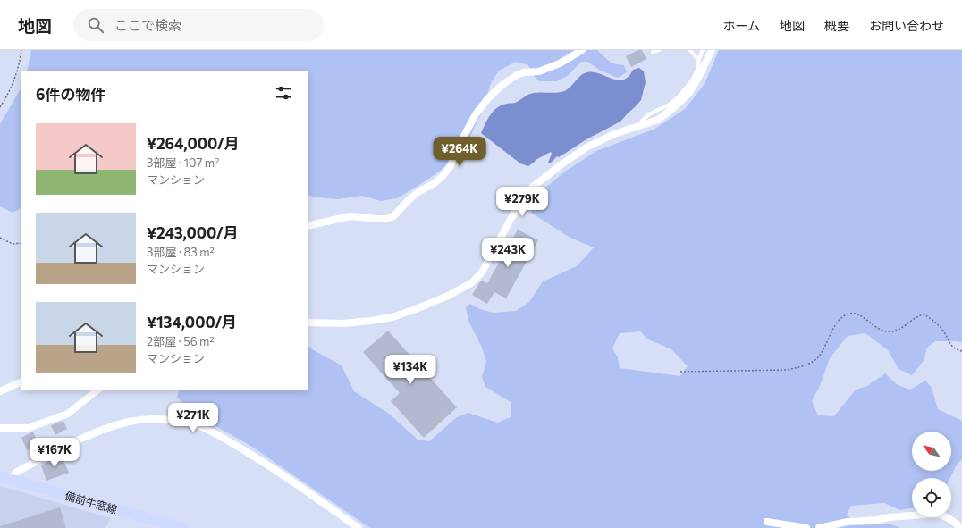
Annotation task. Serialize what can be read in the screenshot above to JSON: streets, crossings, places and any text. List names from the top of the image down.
{
  "streets": {
    "main road": ["備前牛窓線"]
  },
  "north": "top left",
  "page": {
    "header": "地図",
    "search": "ここで検索",
    "nav": [
      "ホーム",
      "地図",
      "概要",
      "お問い合わせ"
    ],
    "heading": "6件の物件",
    "list": [
      {
        "name": "¥264,000/月",
        "note": "3部屋 · 107 m² · マンション"
      },
      {
        "name": "¥243,000/月",
        "note": "3部屋 · 83 m² · マンション"
      },
      {
        "name": "¥134,000/月",
        "note": "2部屋 · 56 m² · マンション"
      }
    ],
    "price": [
      "¥264K",
      "¥279K",
      "¥243K",
      "¥134K",
      "¥271K",
      "¥167K"
    ]
  }
}
